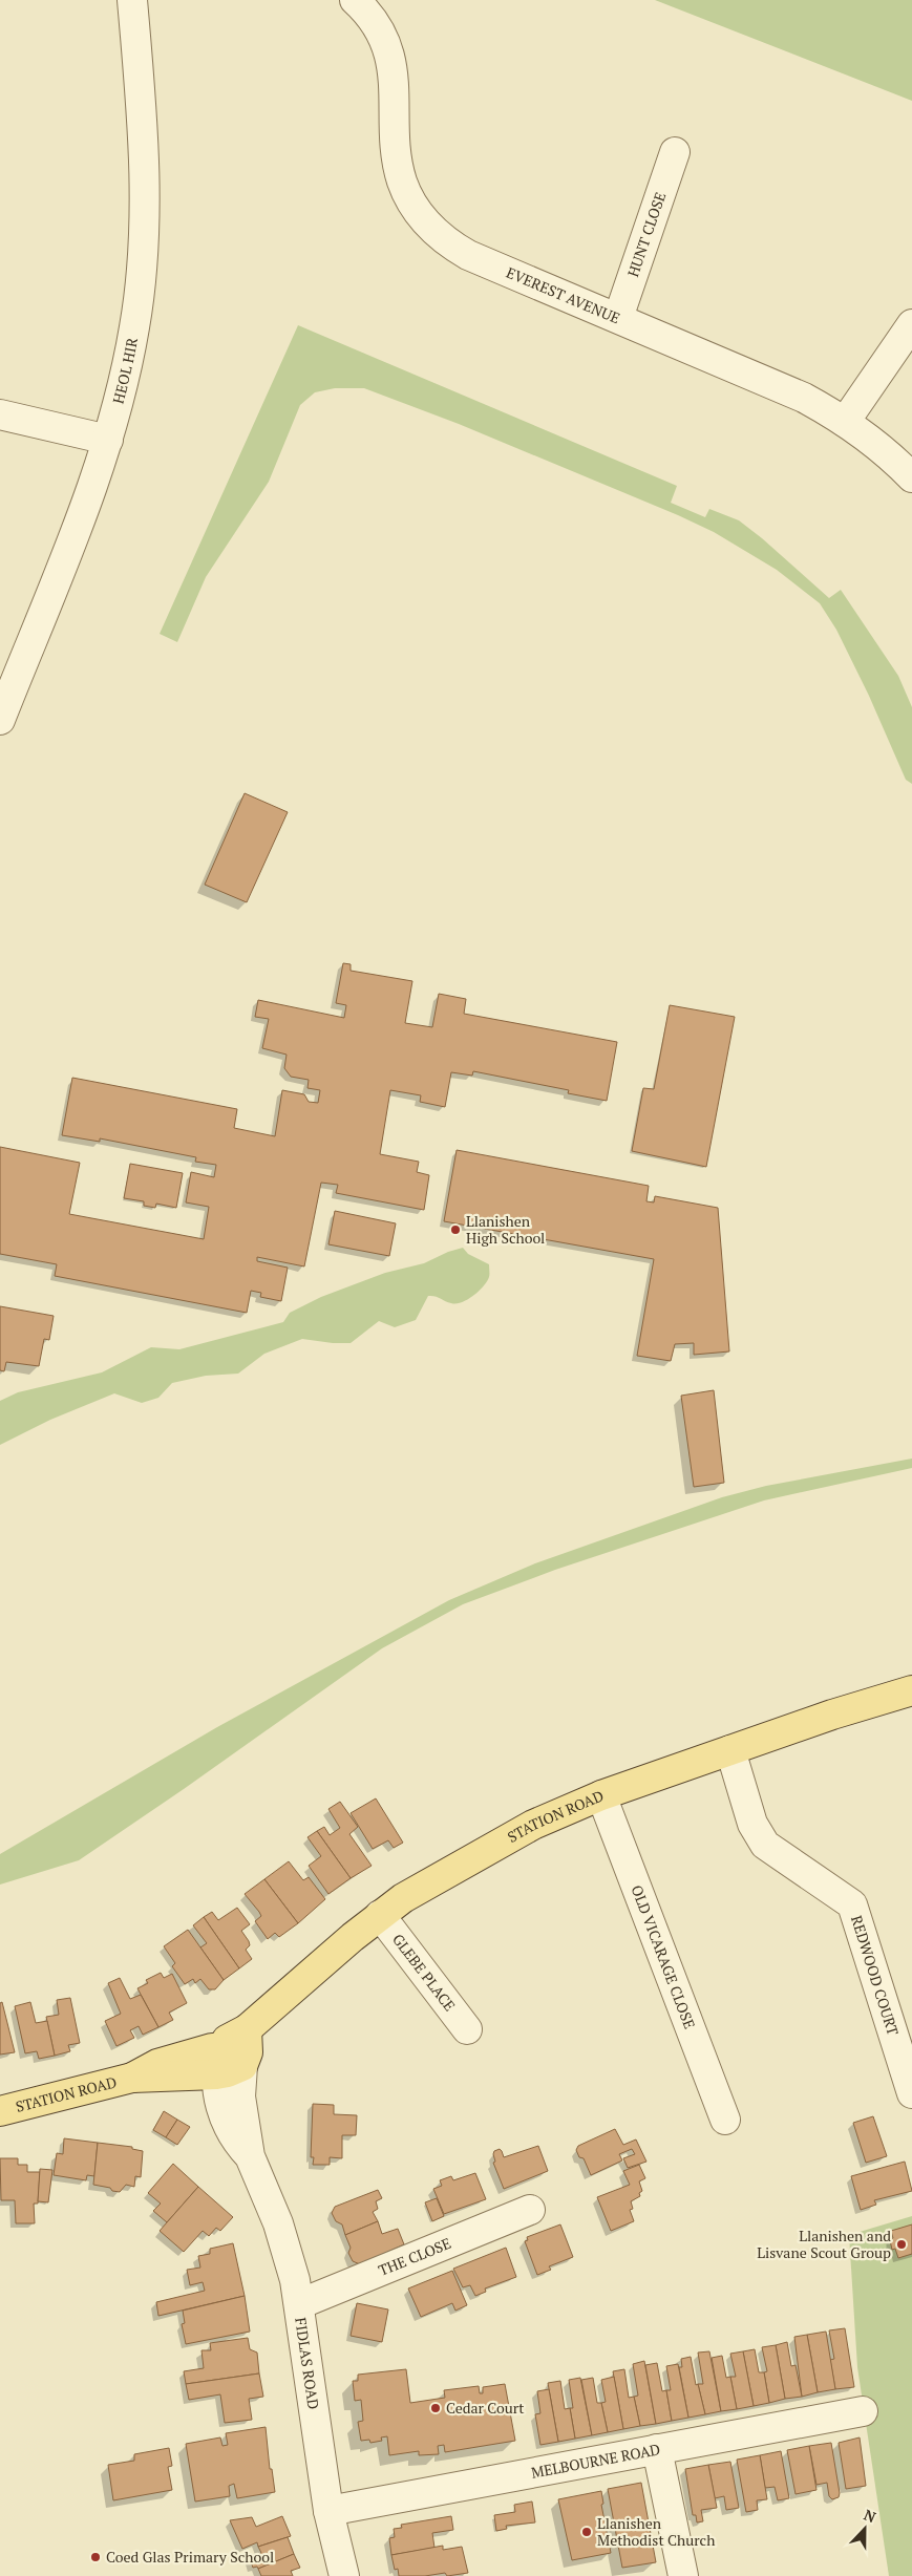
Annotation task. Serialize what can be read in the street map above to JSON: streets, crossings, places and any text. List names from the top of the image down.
{
  "streets": {
    "main road": ["STATION ROAD"],
    "street": [
      "HUNT CLOSE",
      "EVEREST AVENUE",
      "HEOL HIR",
      "OLD VICARAGE CLOSE",
      "GLEBE PLACE",
      "REDWOOD COURT",
      "THE CLOSE",
      "FIDLAS ROAD",
      "MELBOURNE ROAD"
    ]
  },
  "crossings": [
    ["HUNT CLOSE", "EVEREST AVENUE"],
    ["STATION ROAD", "OLD VICARAGE CLOSE"],
    ["STATION ROAD", "GLEBE PLACE"],
    ["STATION ROAD", "REDWOOD COURT"],
    ["STATION ROAD", "FIDLAS ROAD"],
    ["THE CLOSE", "FIDLAS ROAD"],
    ["FIDLAS ROAD", "MELBOURNE ROAD"]
  ],
  "places": [
    "Llanishen High School",
    "Llanishen and Lisvane Scout Group",
    "Cedar Court",
    "Llanishen Methodist Church",
    "Coed Glas Primary School"
  ],
  "north": "top"
}
